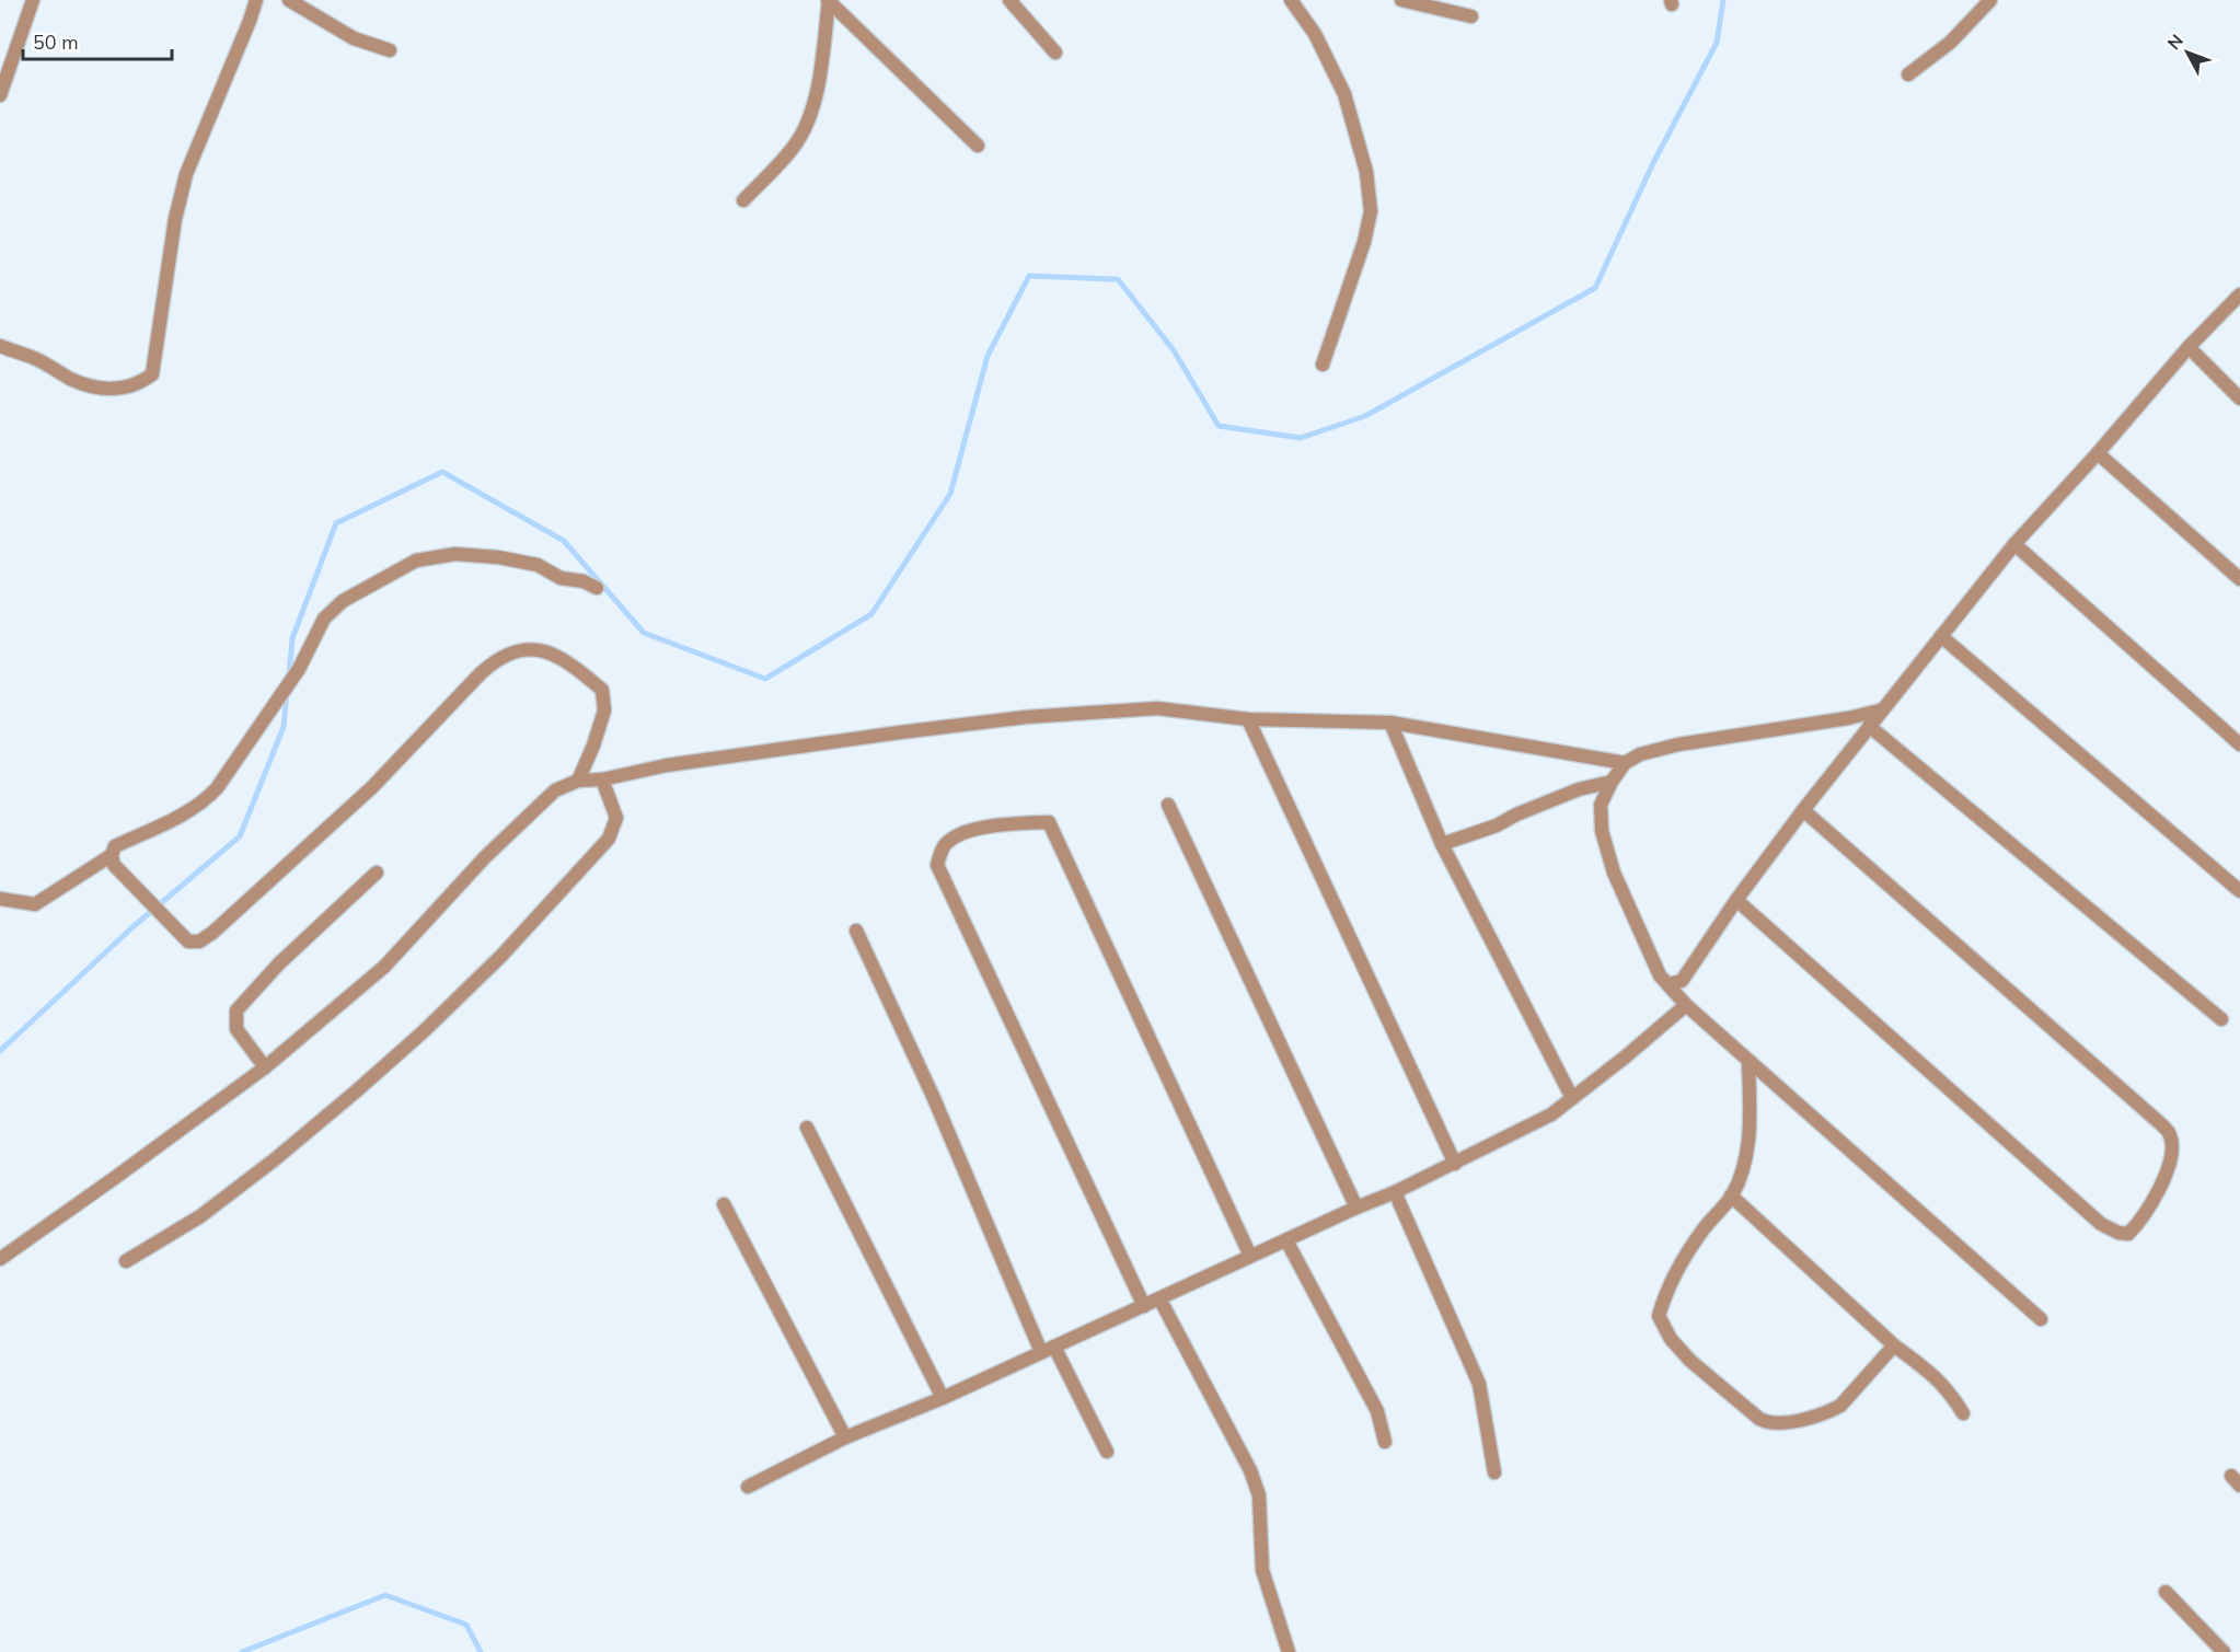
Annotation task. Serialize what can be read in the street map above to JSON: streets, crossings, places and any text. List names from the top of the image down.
{
  "scale_bar": "50 m",
  "north": "top left"
}
